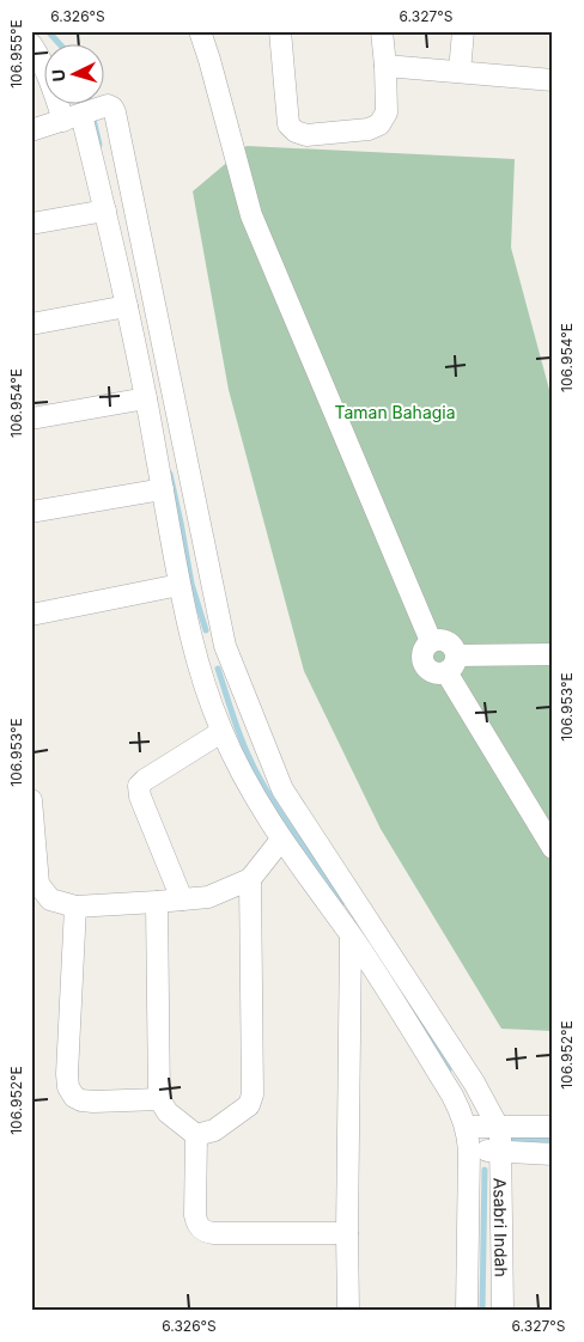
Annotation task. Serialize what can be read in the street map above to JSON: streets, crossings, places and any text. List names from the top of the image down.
{
  "streets": {
    "street": ["Asabri Indah"]
  },
  "parks": ["Taman Bahagia"],
  "north": "left",
  "coordinates": [
    "6.326°S",
    "6.327°S",
    "106.955°E",
    "106.954°E",
    "106.953°E",
    "106.952°E"
  ]
}
